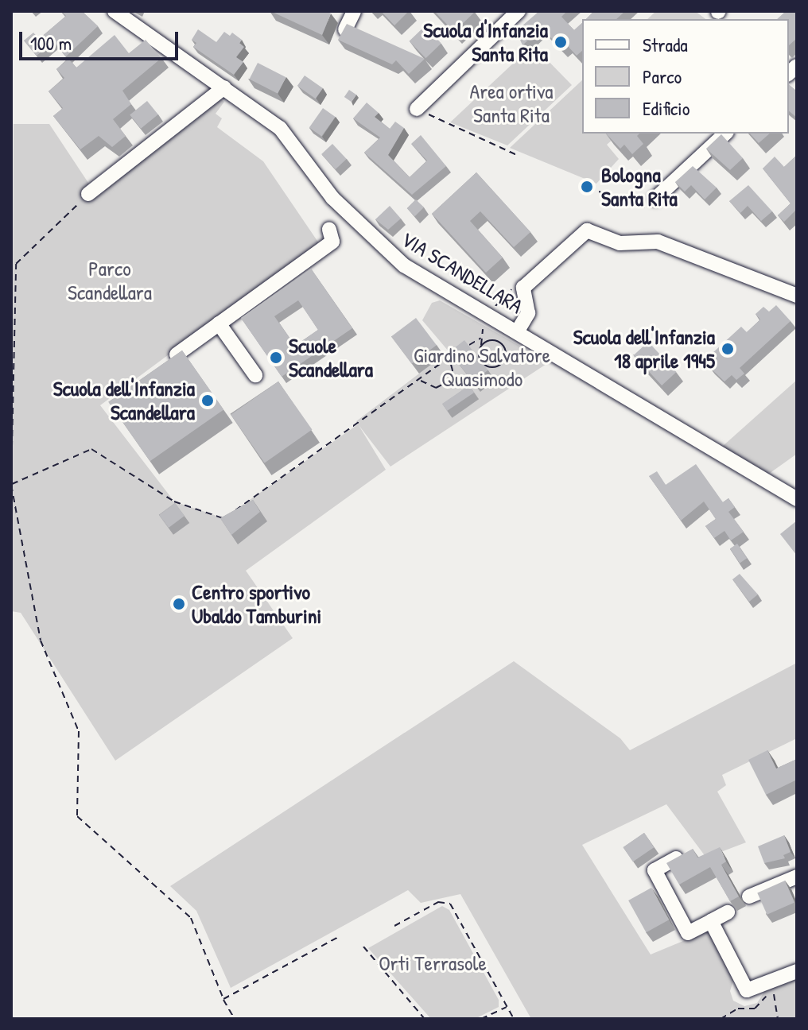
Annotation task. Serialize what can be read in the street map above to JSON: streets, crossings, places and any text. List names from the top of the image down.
{
  "streets": {
    "street": ["VIA SCANDELLARA"]
  },
  "parks": [
    "Area ortiva Santa Rita",
    "Parco Scandellara",
    "Giardino Salvatore Quasimodo",
    "Orti Terrasole"
  ],
  "places": [
    "Scuola d'Infanzia Santa Rita",
    "Bologna Santa Rita",
    "Scuola dell'Infanzia 18 aprile 1945",
    "Scuole Scandellara",
    "Scuola dell'Infanzia Scandellara",
    "Centro sportivo Ubaldo Tamburini"
  ],
  "legend": ["Strada", "Parco", "Edificio"],
  "scale_bar": "100 m"
}
